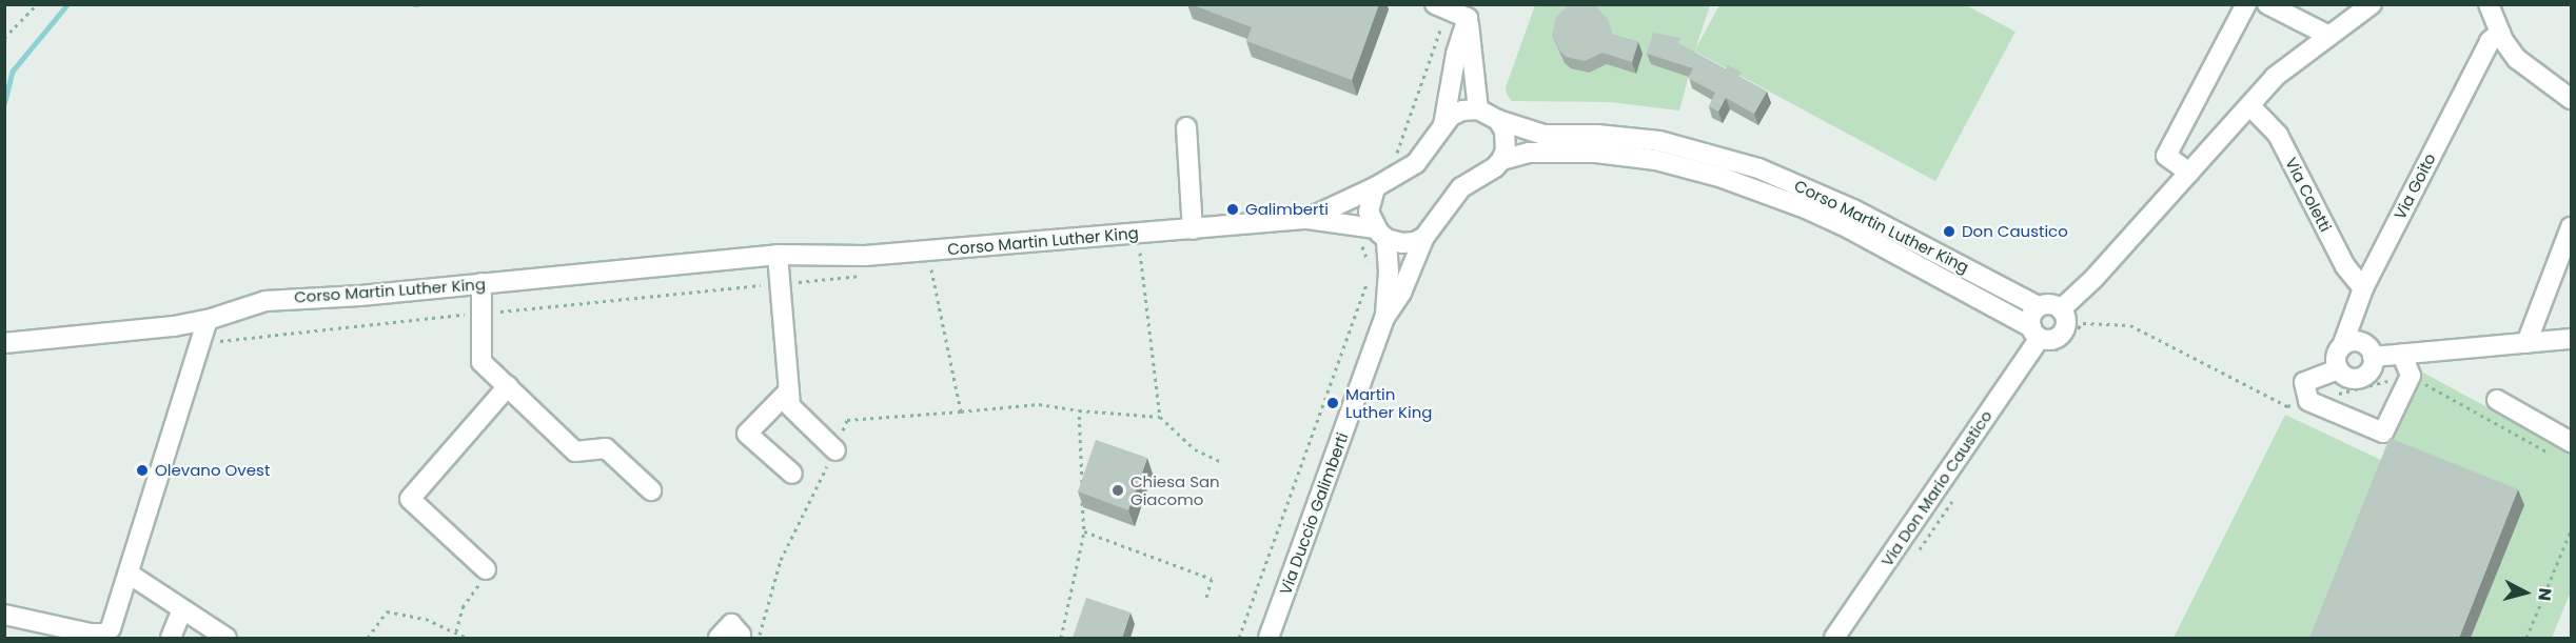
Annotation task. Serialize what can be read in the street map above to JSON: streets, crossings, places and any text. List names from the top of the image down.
{
  "streets": {
    "street": [
      "Via Goito",
      "Via Coletti",
      "Corso Martin Luther King",
      "Via Don Mario Caustico",
      "Via Duccio Galimberti"
    ]
  },
  "crossings": [
    ["Via Goito", "Via Coletti"],
    ["Corso Martin Luther King", "Via Don Mario Caustico"],
    ["Corso Martin Luther King", "Via Duccio Galimberti"]
  ],
  "places": [
    "Galimberti",
    "Don Caustico",
    "Martin Luther King",
    "Olevano Ovest",
    "Chiesa San Giacomo"
  ],
  "north": "right"
}
